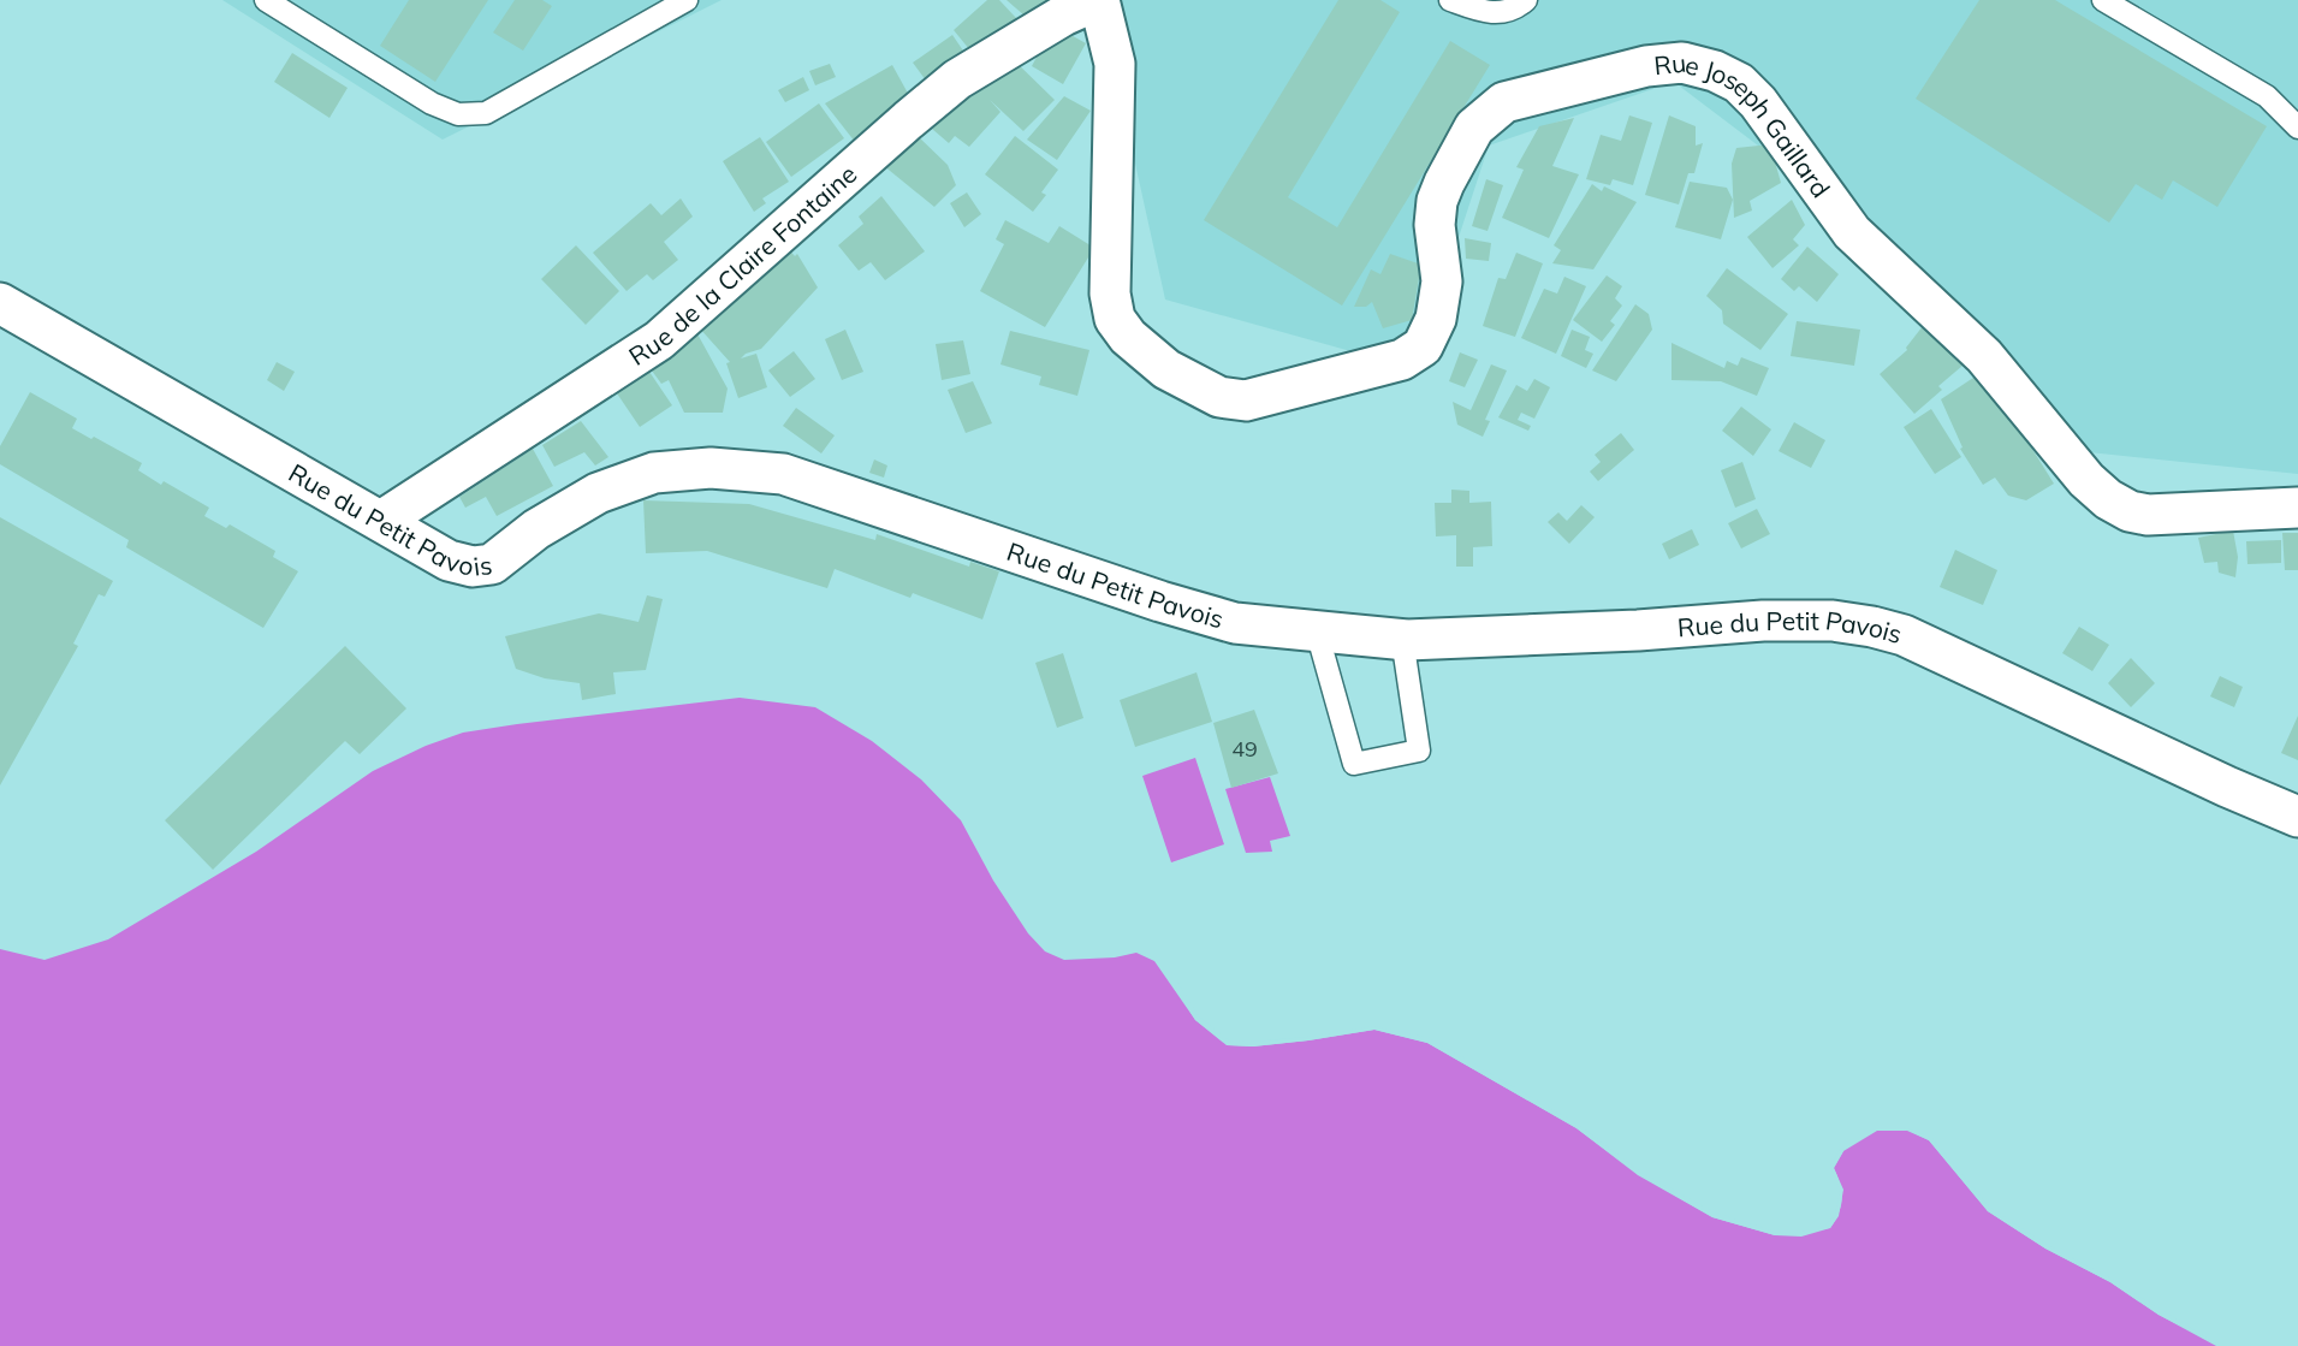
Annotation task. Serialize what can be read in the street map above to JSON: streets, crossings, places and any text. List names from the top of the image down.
{
  "streets": {
    "street": ["Rue Joseph Gaillard", "Rue de la Claire Fontaine", "Rue du Petit Pavois"]
  },
  "crossings": [
    ["Rue Joseph Gaillard", "Rue de la Claire Fontaine"],
    ["Rue de la Claire Fontaine", "Rue du Petit Pavois"]
  ],
  "house_numbers": ["49"]
}
